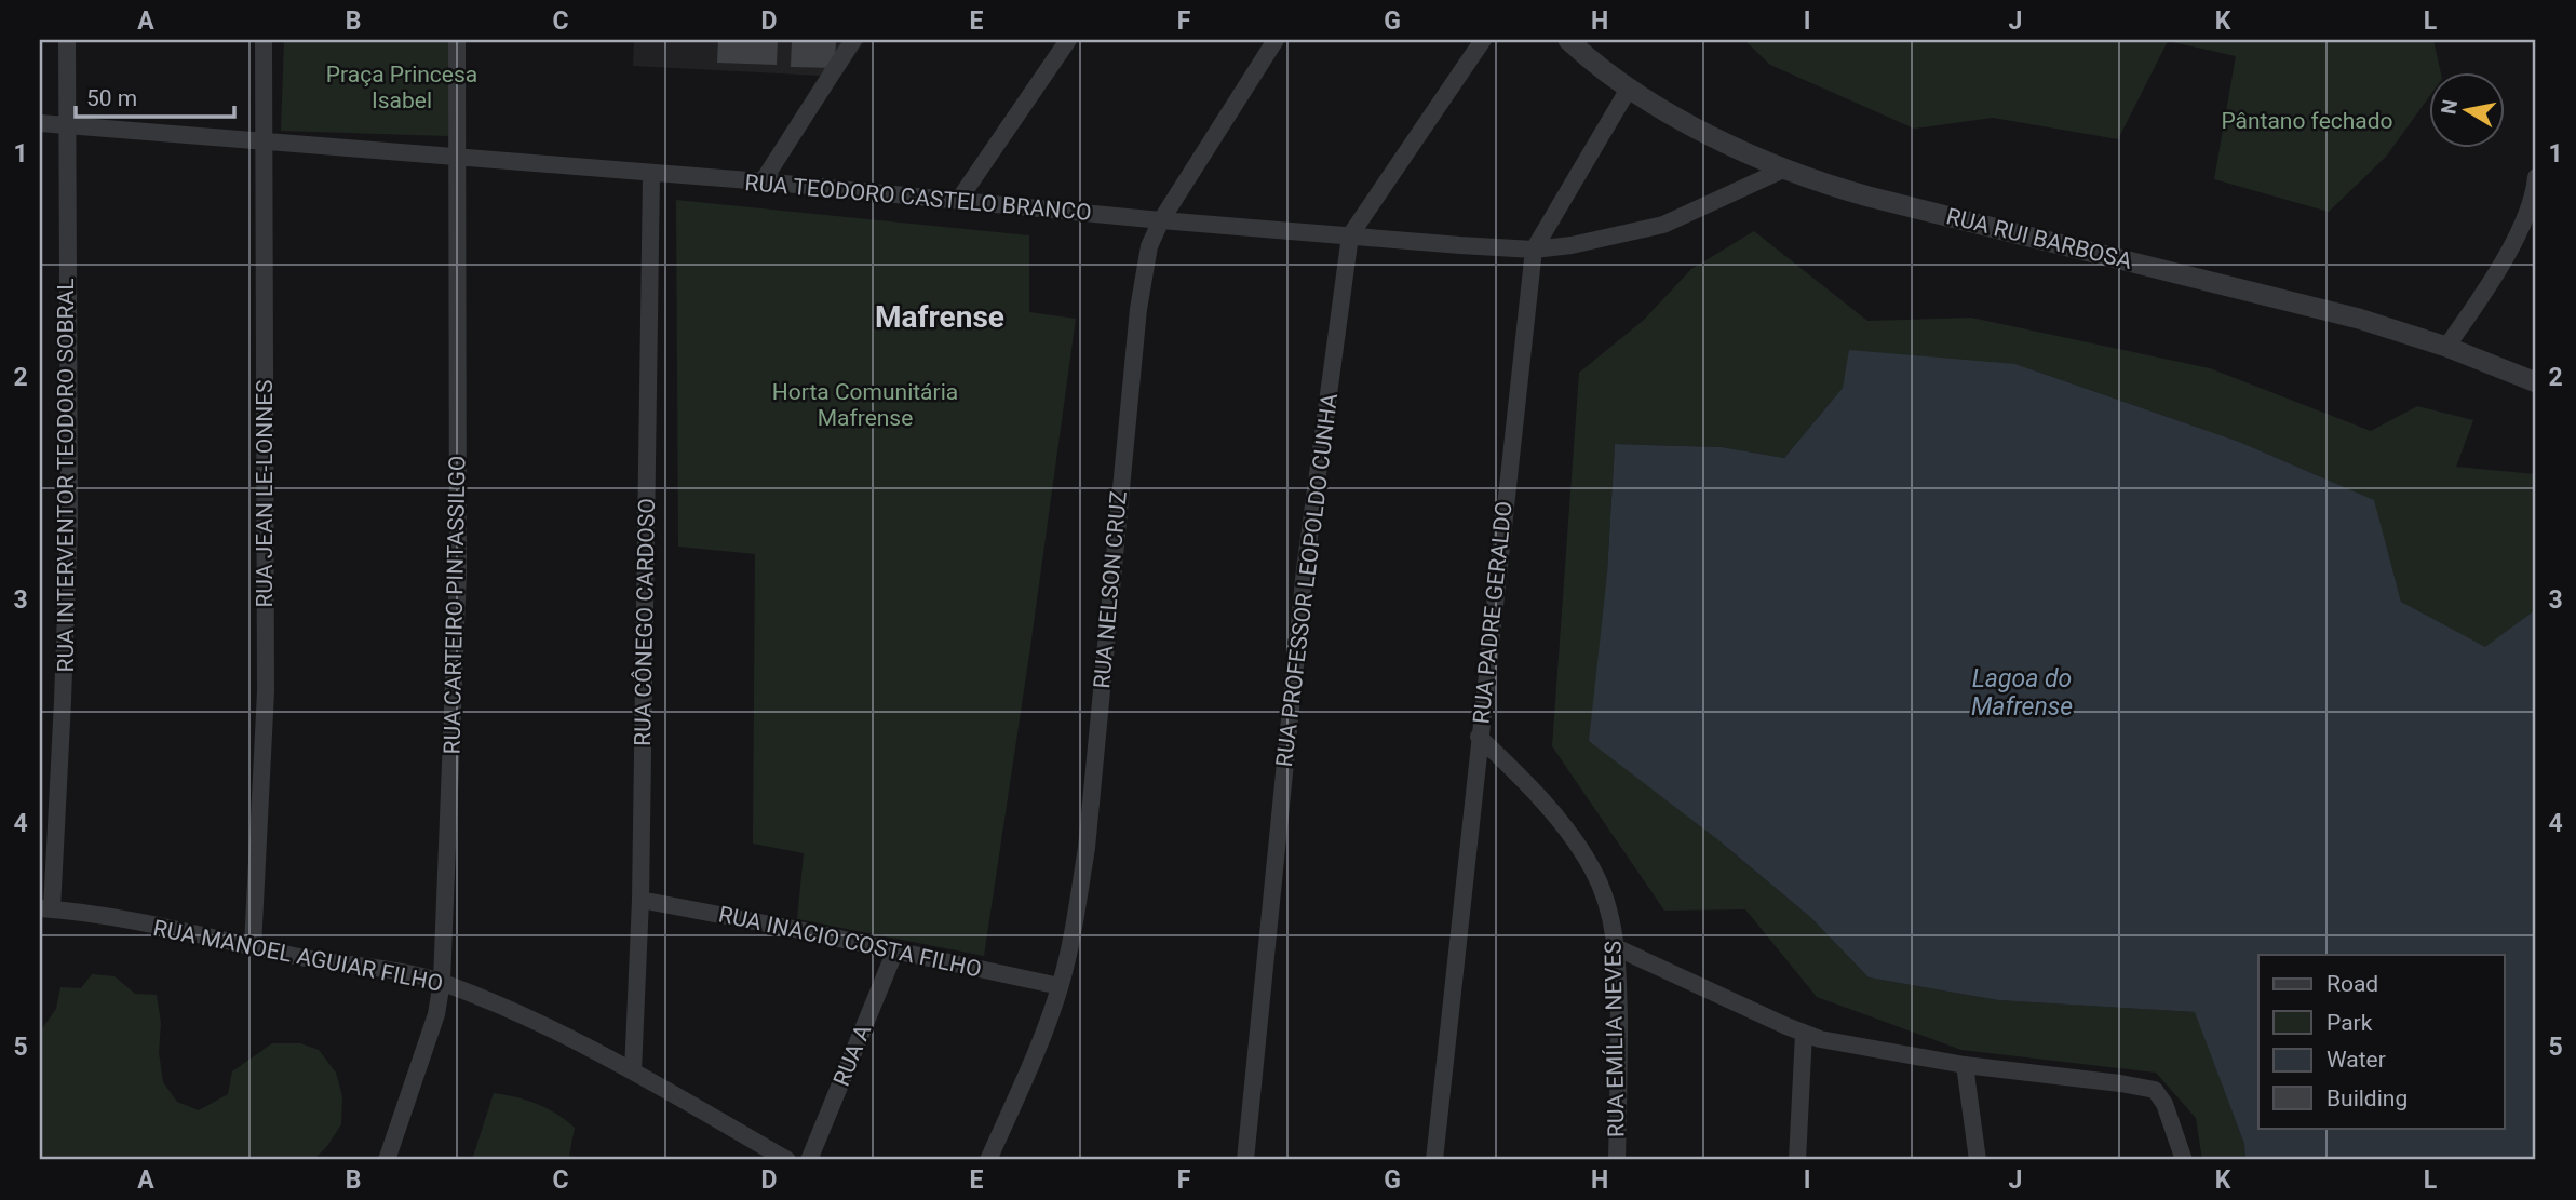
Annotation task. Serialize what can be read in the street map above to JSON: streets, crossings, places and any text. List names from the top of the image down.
{
  "streets": {
    "street": [
      "RUA TEODORO CASTELO BRANCO",
      "RUA RUI BARBOSA",
      "RUA INTERVENTOR TEODORO SOBRAL",
      "RUA JEAN LE-LONNES",
      "RUA PROFESSOR LEOPOLDO CUNHA",
      "RUA NELSON CRUZ",
      "RUA CARTEIRO PINTASSILGO",
      "RUA PADRE GERALDO",
      "RUA CÔNEGO CARDOSO",
      "RUA INACIO COSTA FILHO",
      "RUA MANOEL AGUIAR FILHO",
      "RUA EMÍLIA NEVES",
      "RUA A"
    ]
  },
  "crossings": [
    ["RUA TEODORO CASTELO BRANCO", "RUA RUI BARBOSA"],
    ["RUA TEODORO CASTELO BRANCO", "RUA INTERVENTOR TEODORO SOBRAL"],
    ["RUA TEODORO CASTELO BRANCO", "RUA JEAN LE-LONNES"],
    ["RUA TEODORO CASTELO BRANCO", "RUA PROFESSOR LEOPOLDO CUNHA"],
    ["RUA TEODORO CASTELO BRANCO", "RUA NELSON CRUZ"],
    ["RUA TEODORO CASTELO BRANCO", "RUA CARTEIRO PINTASSILGO"],
    ["RUA TEODORO CASTELO BRANCO", "RUA PADRE GERALDO"],
    ["RUA TEODORO CASTELO BRANCO", "RUA CÔNEGO CARDOSO"],
    ["RUA RUI BARBOSA", "RUA PADRE GERALDO"],
    ["RUA INTERVENTOR TEODORO SOBRAL", "RUA MANOEL AGUIAR FILHO"],
    ["RUA JEAN LE-LONNES", "RUA MANOEL AGUIAR FILHO"],
    ["RUA NELSON CRUZ", "RUA INACIO COSTA FILHO"],
    ["RUA CARTEIRO PINTASSILGO", "RUA MANOEL AGUIAR FILHO"],
    ["RUA PADRE GERALDO", "RUA EMÍLIA NEVES"],
    ["RUA CÔNEGO CARDOSO", "RUA INACIO COSTA FILHO"],
    ["RUA CÔNEGO CARDOSO", "RUA MANOEL AGUIAR FILHO"],
    ["RUA INACIO COSTA FILHO", "RUA A"]
  ],
  "districts": ["Mafrense"],
  "water": ["Lagoa do Mafrense"],
  "parks": ["Praça Princesa Isabel", "Pântano fechado", "Horta Comunitária Mafrense"],
  "legend": [
    "Road",
    "Park",
    "Water",
    "Building"
  ],
  "scale_bar": "50 m",
  "north": "left",
  "grid": {
    "columns": [
      "A",
      "B",
      "C",
      "D",
      "E",
      "F",
      "G",
      "H",
      "I",
      "J",
      "K",
      "L"
    ],
    "rows": [
      "1",
      "2",
      "3",
      "4",
      "5"
    ]
  }
}
